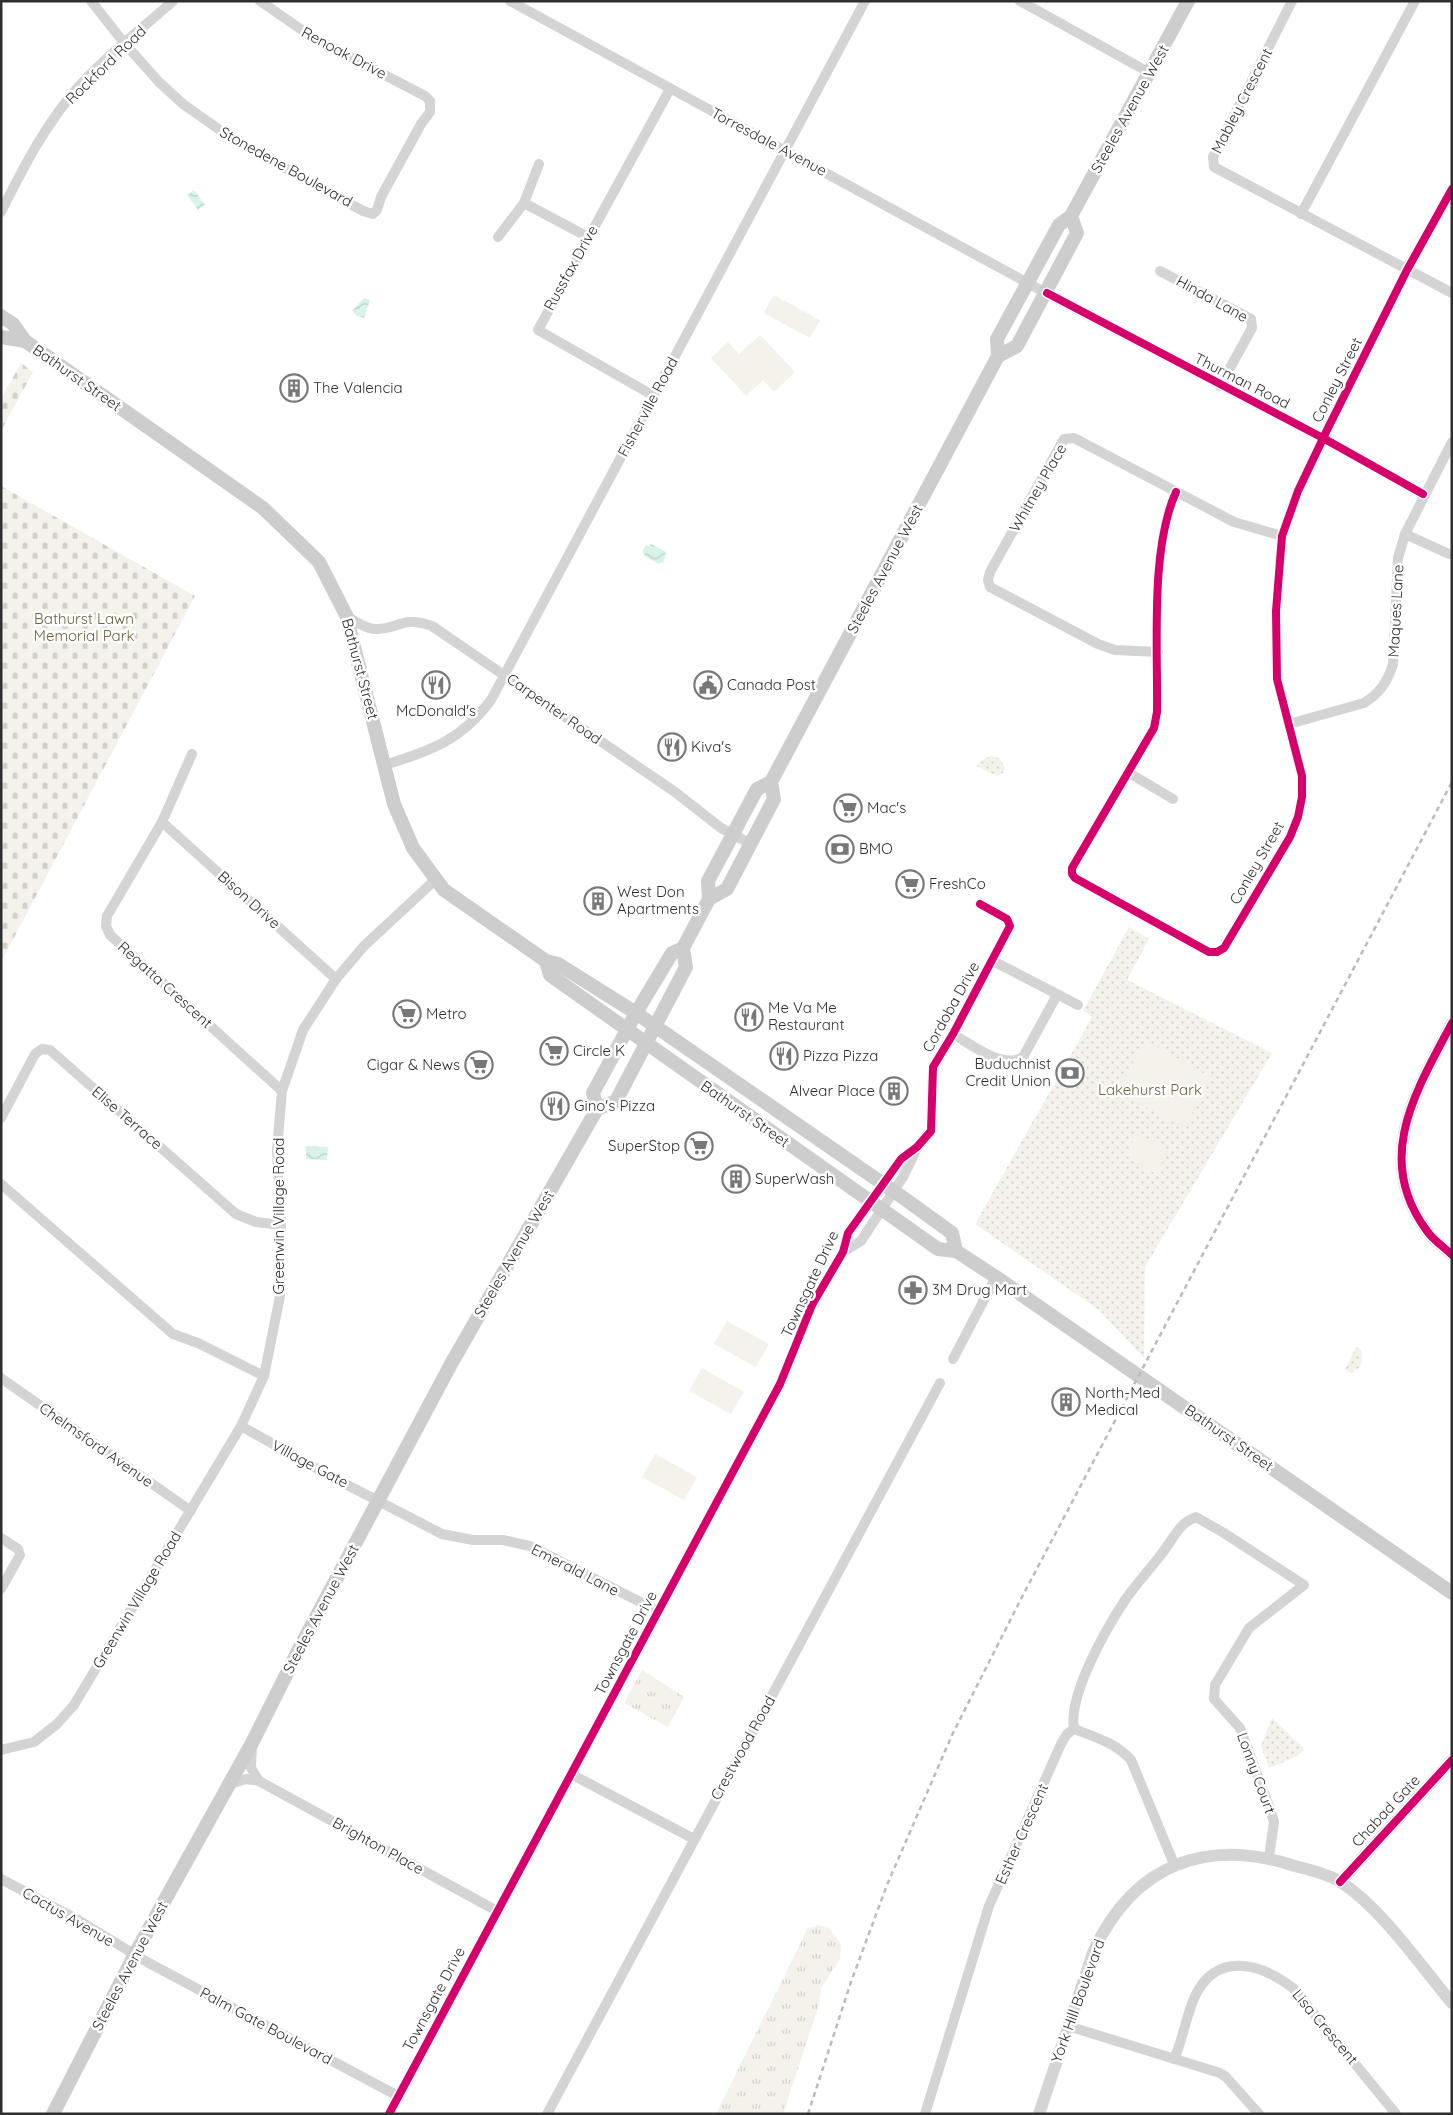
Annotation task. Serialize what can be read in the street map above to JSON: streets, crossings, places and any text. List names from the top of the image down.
{
  "streets": {
    "main road": ["Steeles Avenue West", "Bathurst Street"],
    "street": [
      "Renoak Drive",
      "Rockford Road",
      "Mabley Crescent",
      "Torresdale Avenue",
      "Stonedene Boulevard",
      "Russfax Drive",
      "Hinda Lane",
      "Conley Street",
      "Thurman Road",
      "Fisherville Road",
      "Whitney Place",
      "Maques Lane",
      "Carpenter Road",
      "Bison Drive",
      "Regatta Crescent",
      "Cordoba Drive",
      "Elise Terrace",
      "Greenwin Village Road",
      "Townsgate Drive",
      "Chelmsford Avenue",
      "Village Gate",
      "Emerald Lane",
      "Crestwood Road",
      "Lonny Court",
      "Chabad Gate",
      "Esther Crescent",
      "Brighton Place",
      "Cactus Avenue",
      "York Hill Boulevard",
      "Palm Gate Boulevard",
      "Lisa Crescent"
    ]
  },
  "crossings": [
    ["Renoak Drive", "Stonedene Boulevard"],
    ["Rockford Road", "Stonedene Boulevard"],
    ["Mabley Crescent", "Conley Street"],
    ["Steeles Avenue West", "Torresdale Avenue"],
    ["Steeles Avenue West", "Bathurst Street"],
    ["Steeles Avenue West", "Thurman Road"],
    ["Steeles Avenue West", "Carpenter Road"],
    ["Steeles Avenue West", "Village Gate"],
    ["Steeles Avenue West", "Emerald Lane"],
    ["Steeles Avenue West", "Cactus Avenue"],
    ["Steeles Avenue West", "Palm Gate Boulevard"],
    ["Torresdale Avenue", "Russfax Drive"],
    ["Torresdale Avenue", "Thurman Road"],
    ["Torresdale Avenue", "Fisherville Road"],
    ["Russfax Drive", "Fisherville Road"],
    ["Hinda Lane", "Thurman Road"],
    ["Bathurst Street", "Fisherville Road"],
    ["Bathurst Street", "Carpenter Road"],
    ["Bathurst Street", "Cordoba Drive"],
    ["Bathurst Street", "Greenwin Village Road"],
    ["Bathurst Street", "Townsgate Drive"],
    ["Conley Street", "Thurman Road"],
    ["Conley Street", "Whitney Place"],
    ["Conley Street", "Maques Lane"],
    ["Thurman Road", "Maques Lane"],
    ["Fisherville Road", "Carpenter Road"],
    ["Bison Drive", "Regatta Crescent"],
    ["Bison Drive", "Greenwin Village Road"],
    ["Regatta Crescent", "Greenwin Village Road"],
    ["Cordoba Drive", "Townsgate Drive"],
    ["Elise Terrace", "Greenwin Village Road"],
    ["Greenwin Village Road", "Chelmsford Avenue"],
    ["Greenwin Village Road", "Village Gate"],
    ["Townsgate Drive", "Emerald Lane"],
    ["Townsgate Drive", "Brighton Place"],
    ["Townsgate Drive", "Palm Gate Boulevard"],
    ["Village Gate", "Emerald Lane"],
    ["Lonny Court", "Esther Crescent"],
    ["Lonny Court", "York Hill Boulevard"],
    ["Chabad Gate", "York Hill Boulevard"],
    ["Cactus Avenue", "Palm Gate Boulevard"]
  ],
  "parks": ["Bathurst Lawn Memorial Park", "Lakehurst Park"],
  "places": {
    "building": [
      "The Valencia",
      "West Don Apartments",
      "Alvear Place",
      "SuperWash",
      "North-Med Medical"
    ],
    "restaurant": [
      "McDonald's",
      "Kiva's",
      "Me Va Me Restaurant",
      "Pizza Pizza",
      "Gino's Pizza"
    ],
    "public building": ["Canada Post"],
    "supermarket": [
      "Mac's",
      "FreshCo",
      "Metro",
      "Circle K",
      "Cigar & News",
      "SuperStop"
    ],
    "bank": ["BMO", "Buduchnist Credit Union"],
    "pharmacy": ["3M Drug Mart"]
  }
}
